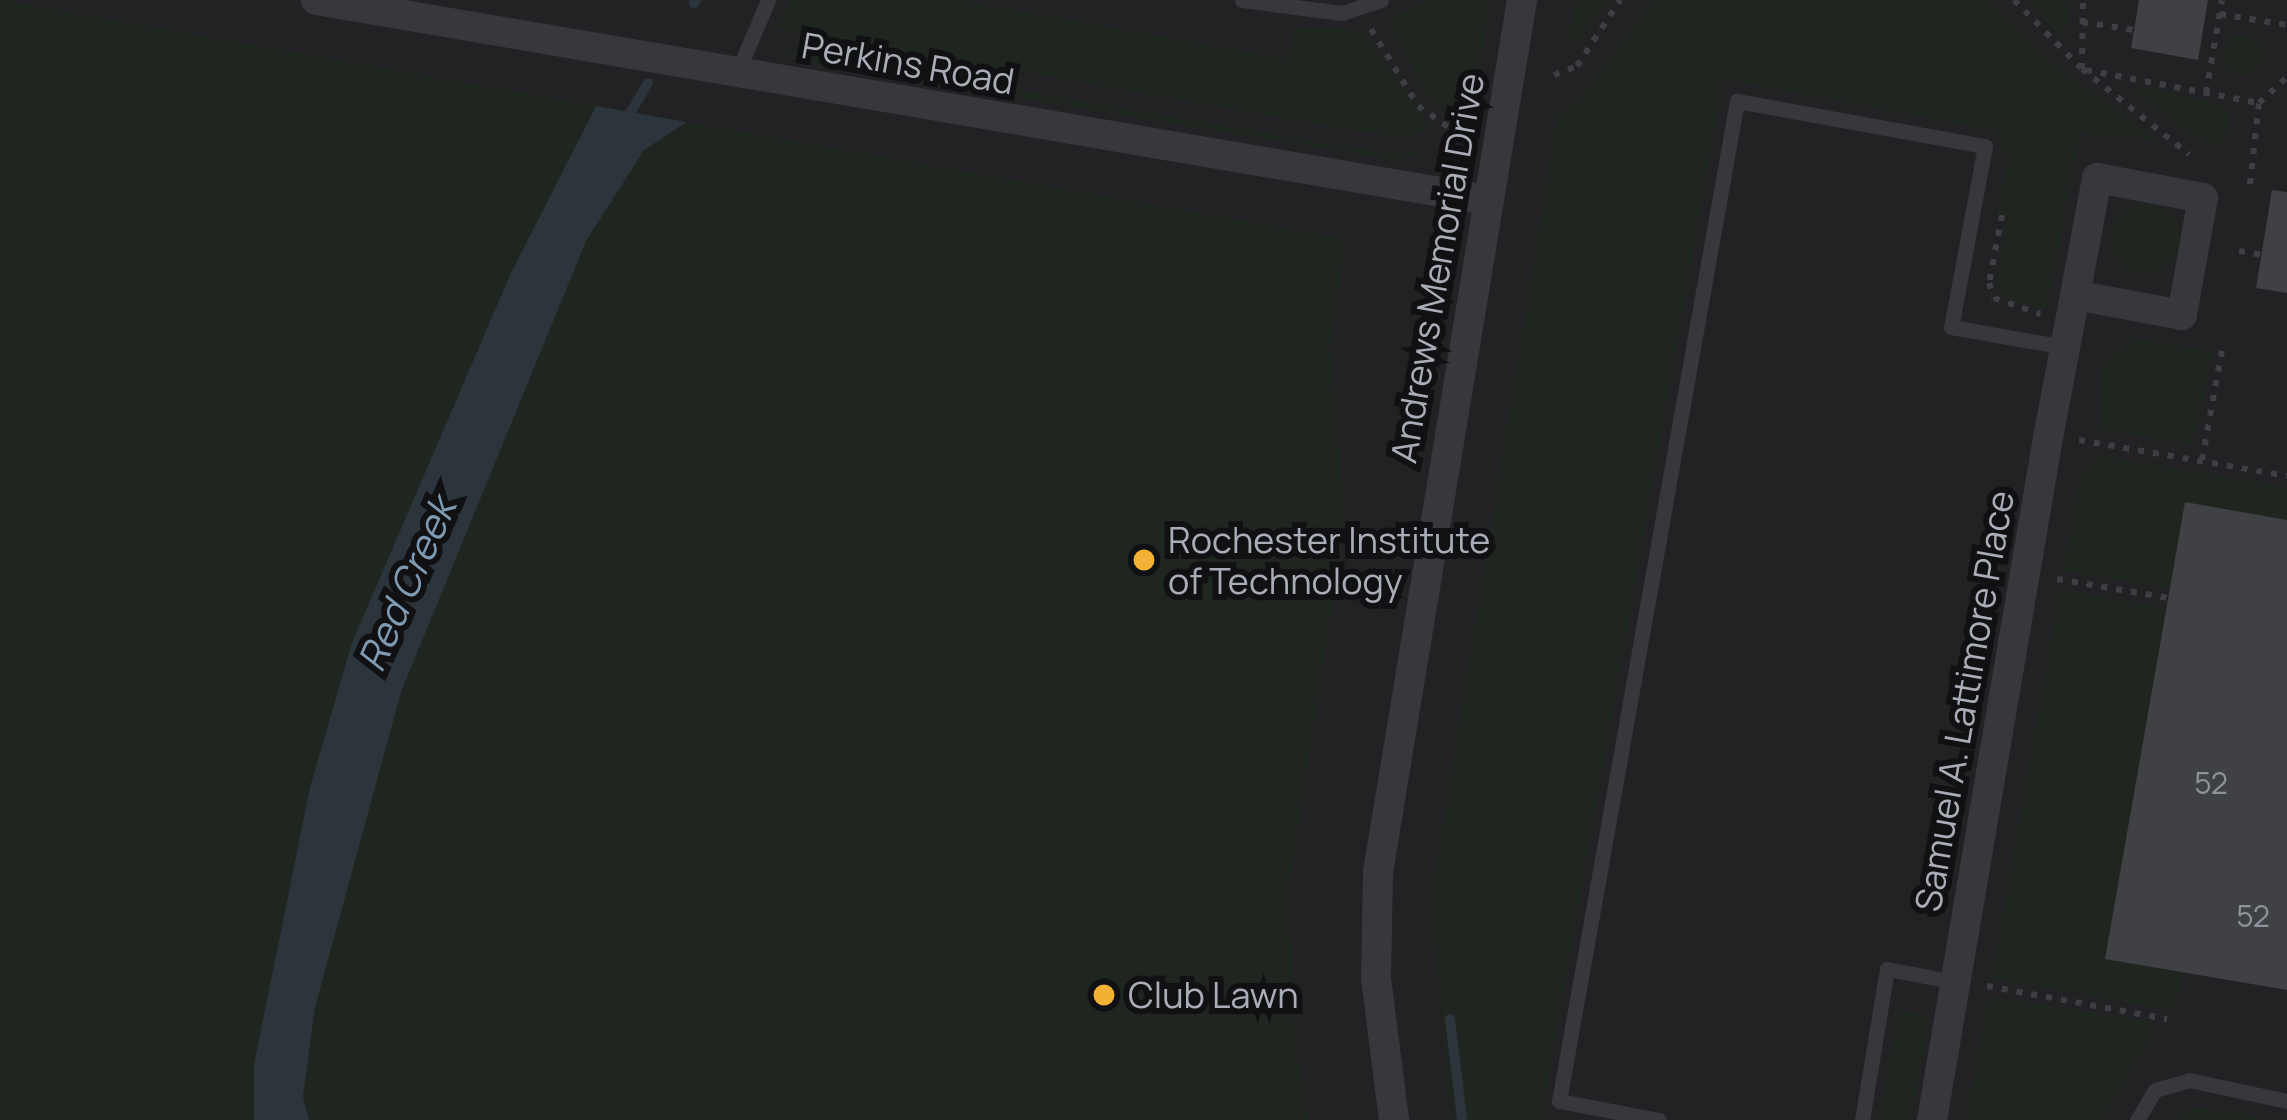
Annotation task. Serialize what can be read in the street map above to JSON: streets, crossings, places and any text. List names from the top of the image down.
{
  "streets": {
    "street": ["Perkins Road", "Andrews Memorial Drive", "Samuel A. Lattimore Place"]
  },
  "crossings": [
    ["Perkins Road", "Andrews Memorial Drive"]
  ],
  "water": ["Red Creek"],
  "places": ["Rochester Institute of Technology", "Club Lawn"],
  "house_numbers": ["52", "52"]
}
